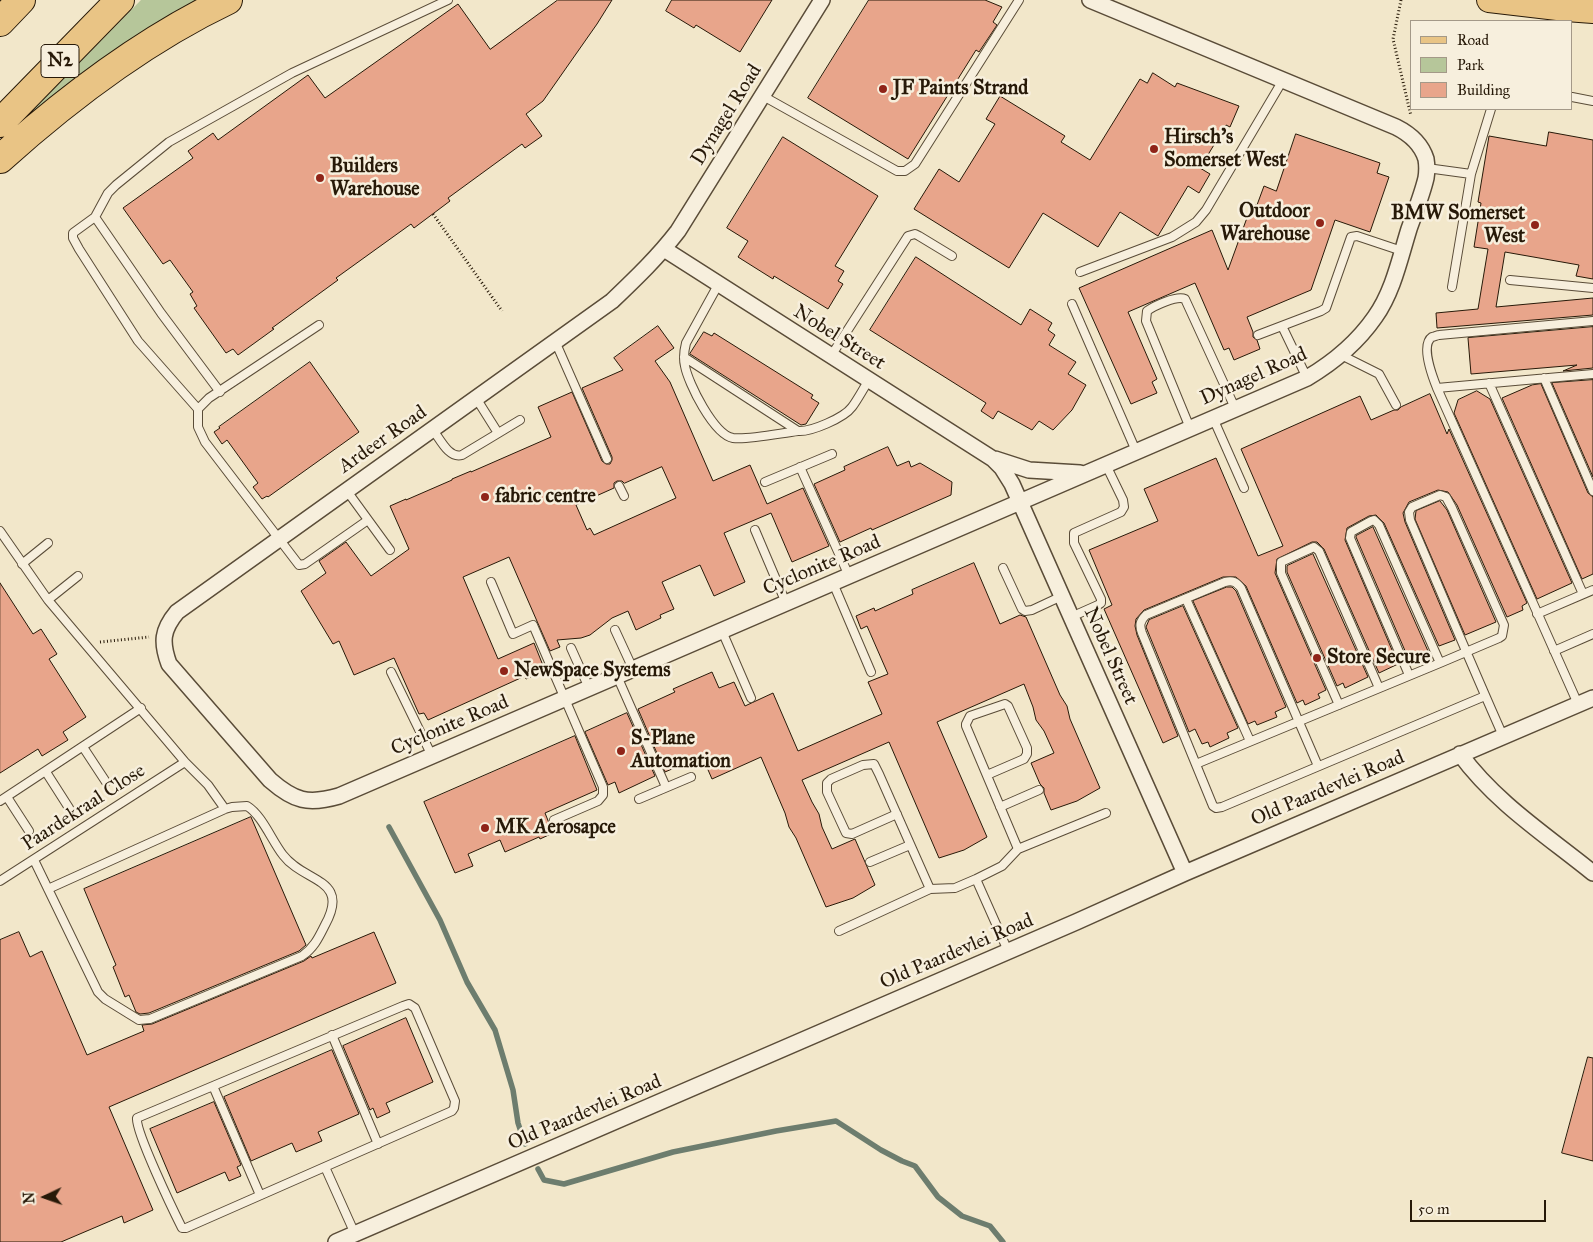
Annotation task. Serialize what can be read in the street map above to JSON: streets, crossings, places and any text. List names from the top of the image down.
{
  "streets": {
    "highway": ["N2"],
    "street": [
      "Dynagel Road",
      "Nobel Street",
      "Ardeer Road",
      "Cyclonite Road",
      "Old Paardevlei Road"
    ],
    "lane": ["Paardekraal Close"]
  },
  "crossings": [
    ["Dynagel Road", "Nobel Street"],
    ["Dynagel Road", "Ardeer Road"],
    ["Dynagel Road", "Cyclonite Road"],
    ["Nobel Street", "Ardeer Road"],
    ["Nobel Street", "Cyclonite Road"],
    ["Nobel Street", "Old Paardevlei Road"],
    ["Ardeer Road", "Cyclonite Road"]
  ],
  "places": [
    "JF Paints Strand",
    "Hirsch's Somerset West",
    "Builders Warehouse",
    "Outdoor Warehouse",
    "BMW Somerset West",
    "fabric centre",
    "Store Secure",
    "NewSpace Systems",
    "S-Plane Automation",
    "MK Aerosapce"
  ],
  "legend": ["Road", "Park", "Building"],
  "scale_bar": "50 m",
  "north": "left"
}
